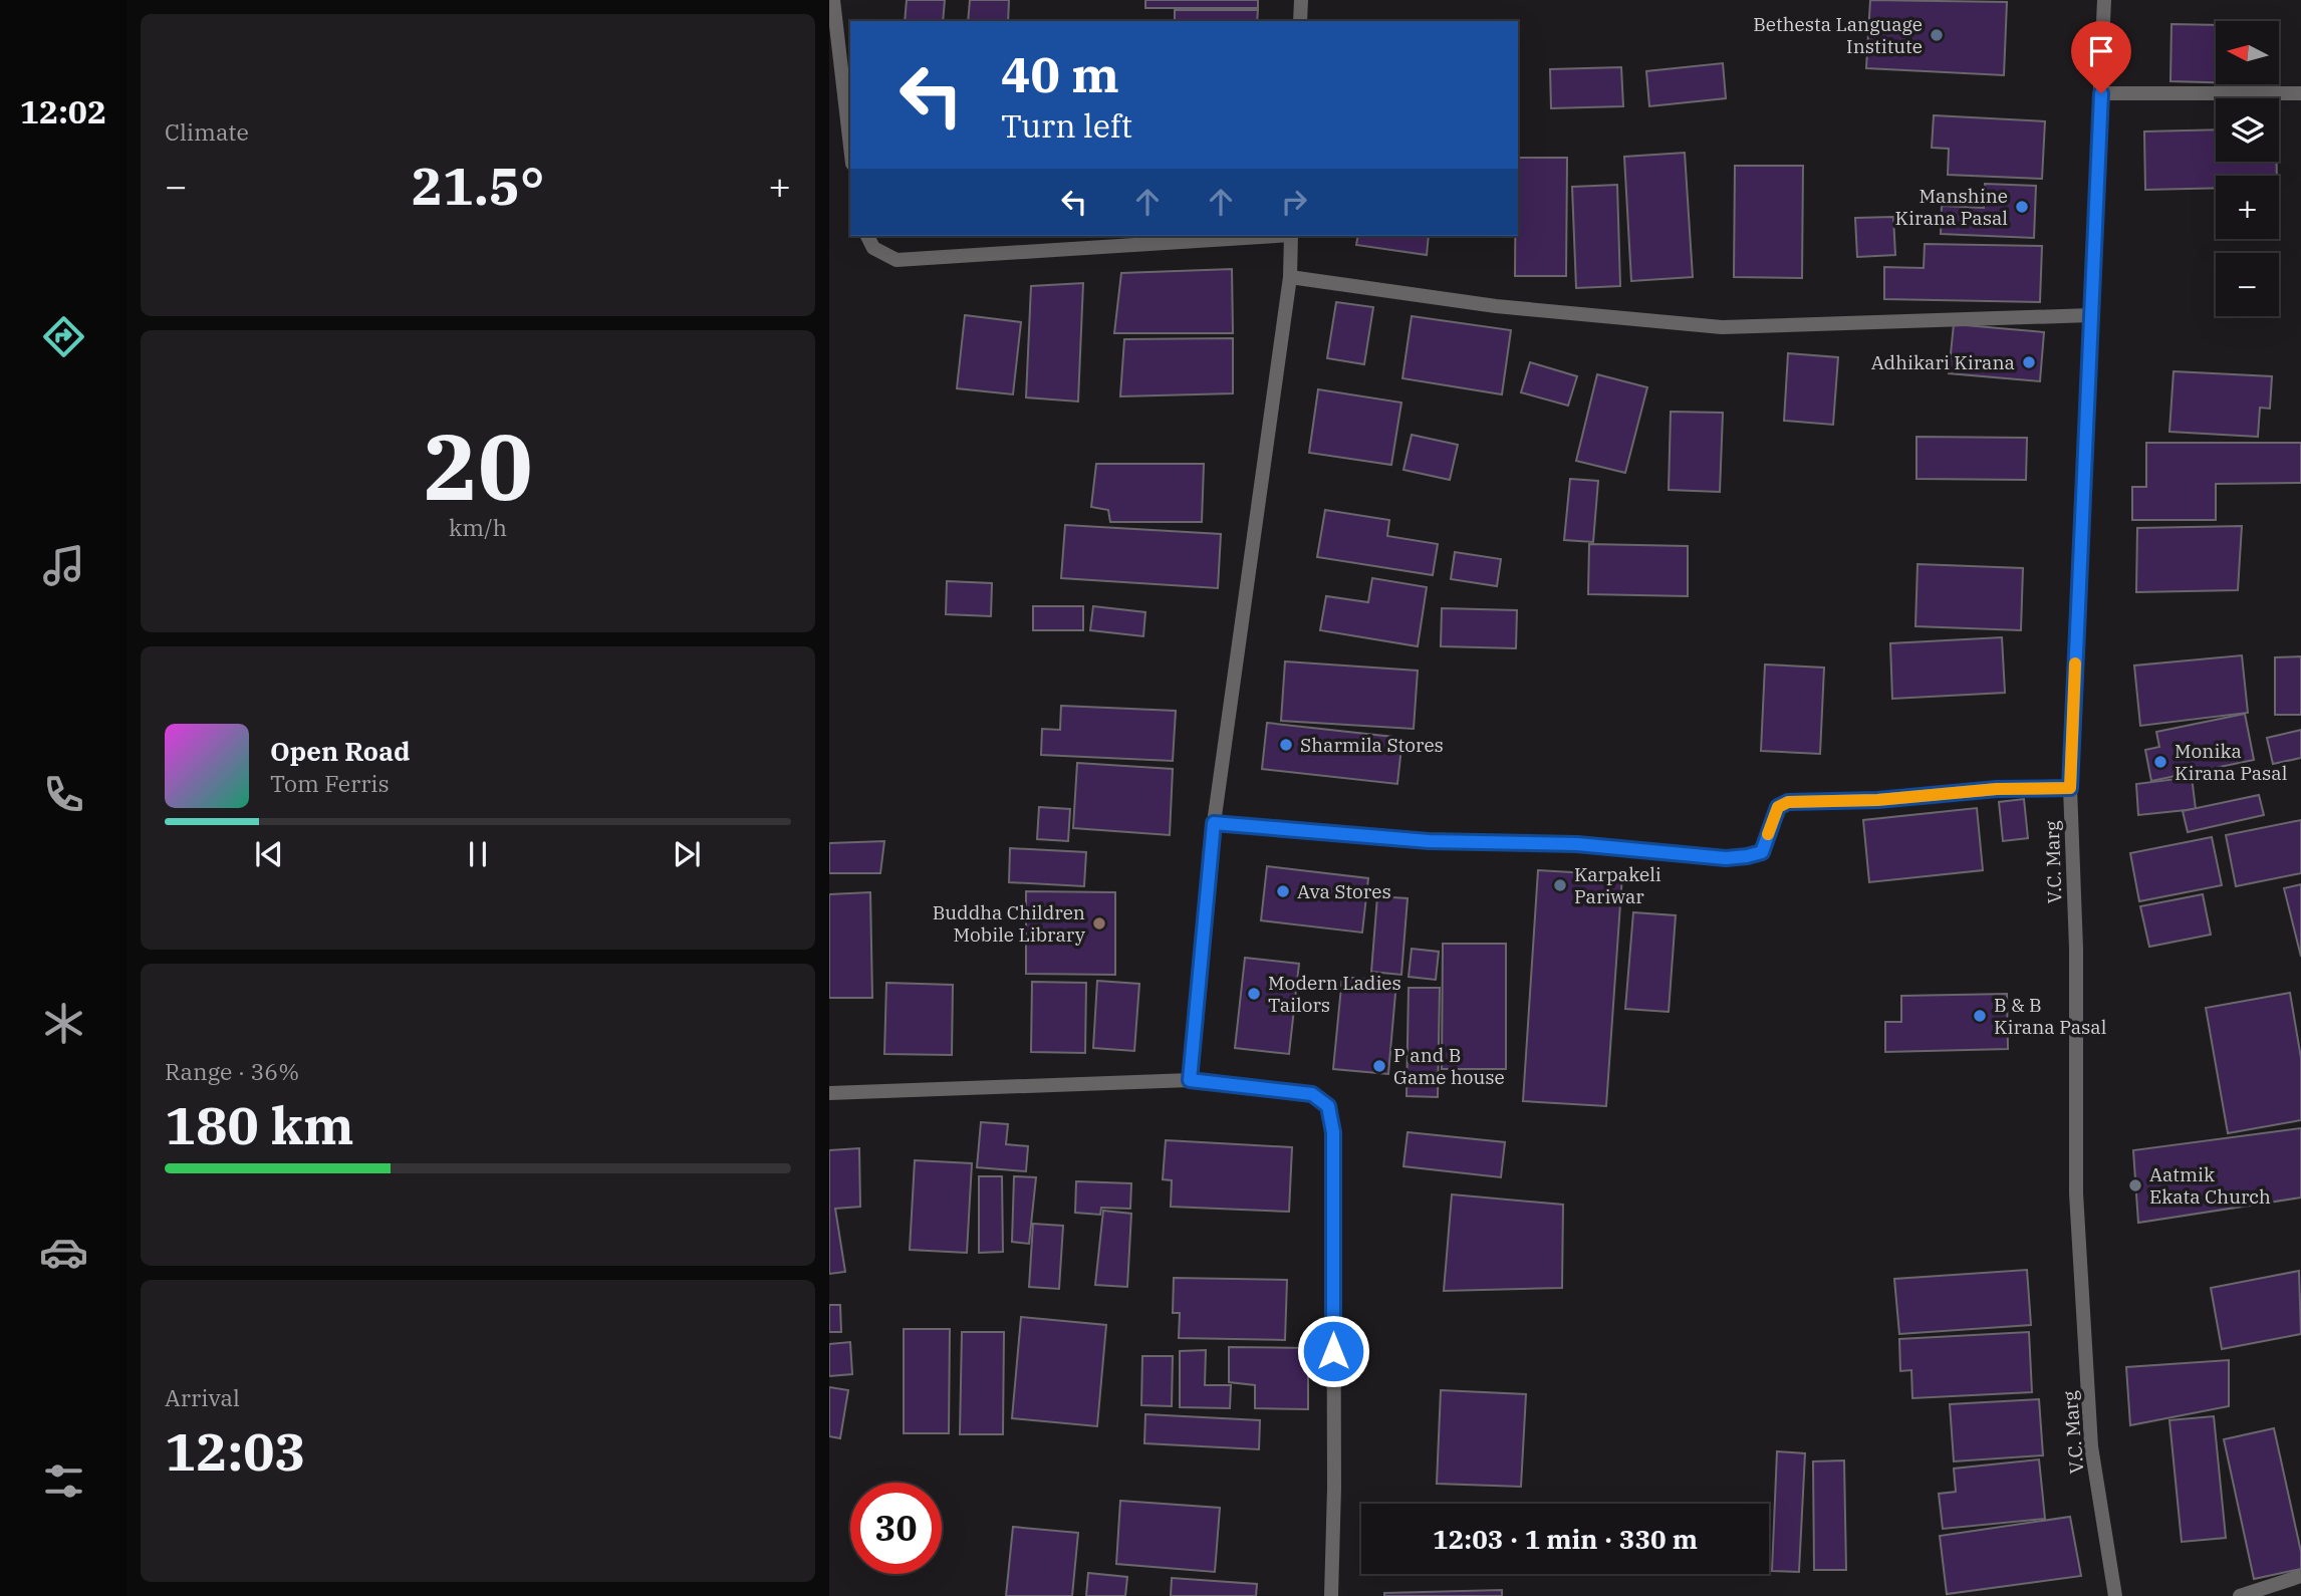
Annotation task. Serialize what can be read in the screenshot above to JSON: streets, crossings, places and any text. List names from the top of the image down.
{
  "streets": {
    "street": ["V.C. Marg"]
  },
  "places": [
    "Bethesta Language Institute",
    "Manshine Kirana Pasal",
    "Adhikari Kirana",
    "Sharmila Stores",
    "Monika Kirana Pasal",
    "Karpakeli Pariwar",
    "Ava Stores",
    "Buddha Children Mobile Library",
    "Modern Ladies Tailors",
    "B & B Kirana Pasal",
    "P and B Game house",
    "Aatmik Ekata Church"
  ],
  "north": "left",
  "page": {
    "tabs": "12:02",
    "tile": [
      "Climate",
      ["20", "km/h"],
      ["Range · 36%", "180 km"],
      ["Arrival", "12:03"]
    ],
    "map_buttons": ["+", "−"],
    "turn": ["40 m", "Turn left"],
    "heat": ["−", "21.5°", "+"],
    "song": ["Open Road", "Tom Ferris"],
    "limit": "30",
    "trip": "12:03 · 1 min · 330 m"
  }
}
